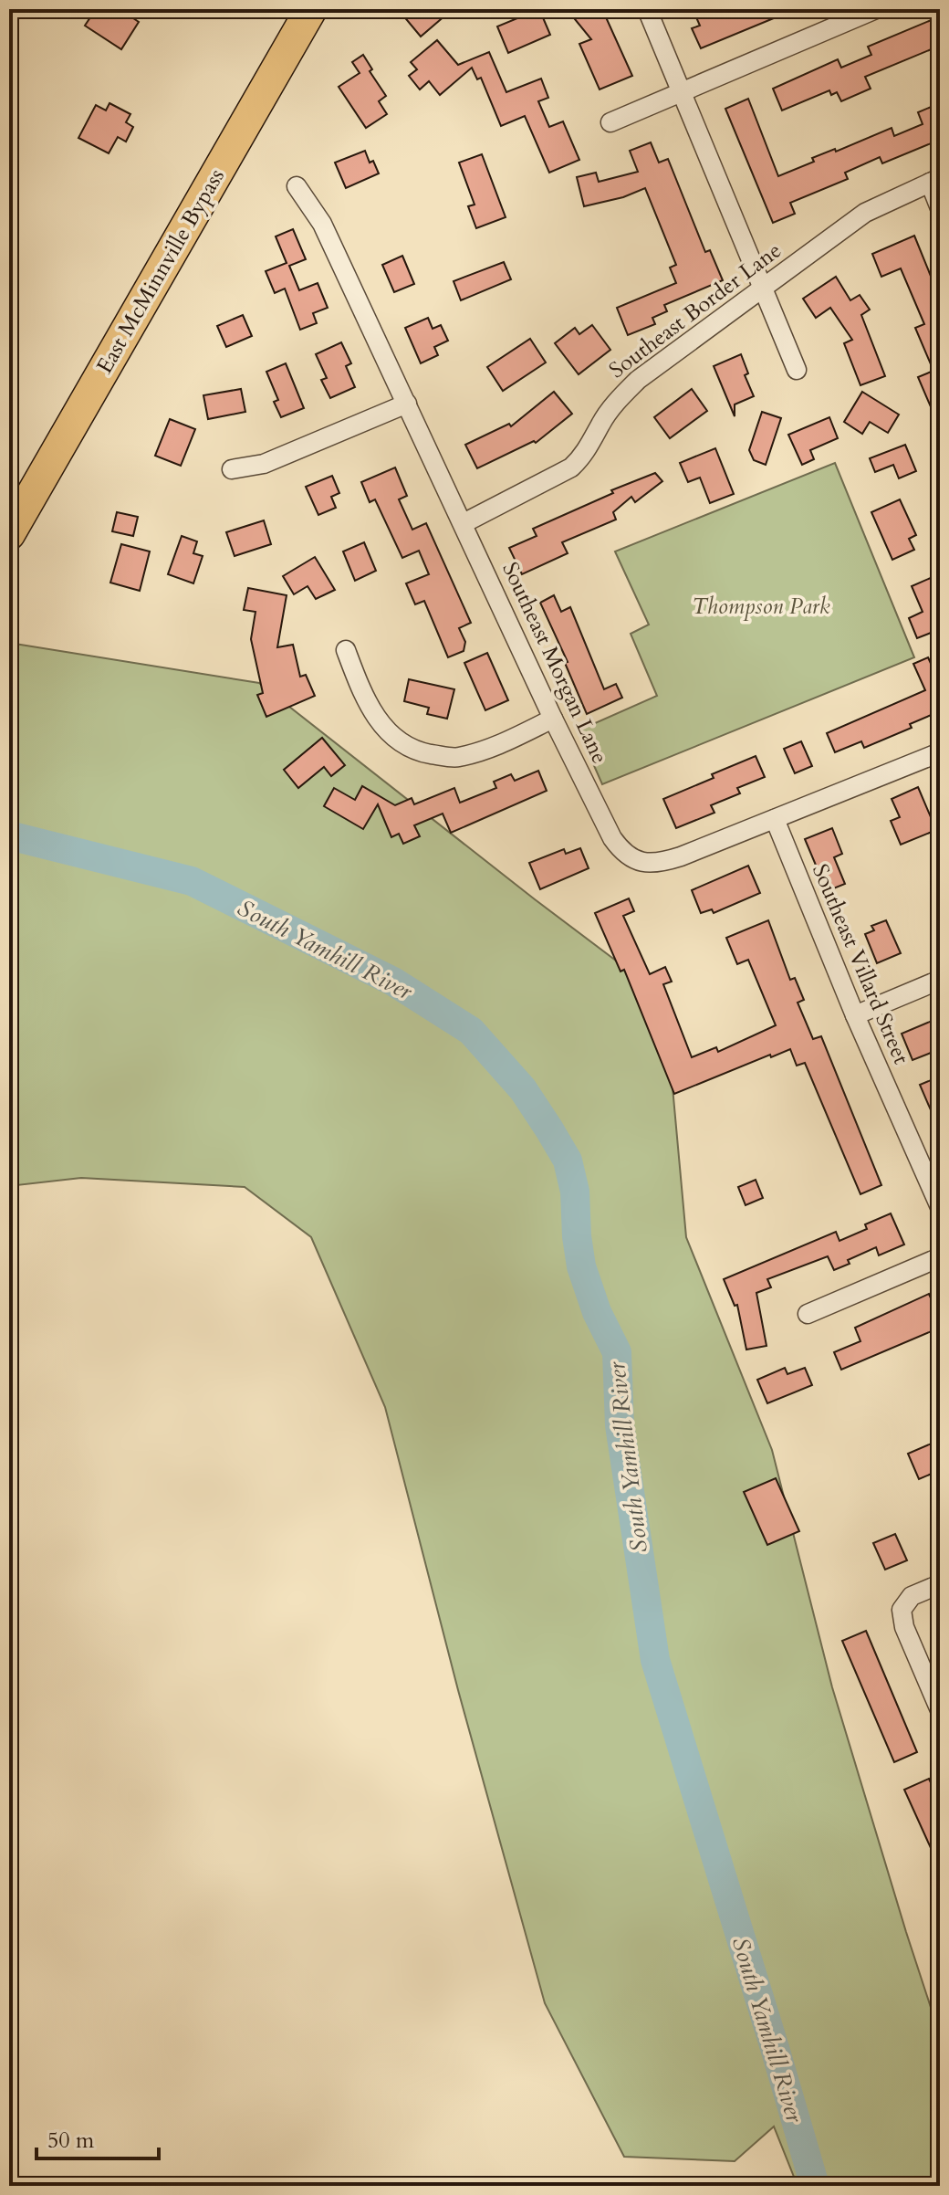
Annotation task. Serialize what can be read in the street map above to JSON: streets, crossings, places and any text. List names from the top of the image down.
{
  "streets": {
    "highway": ["East McMinnville Bypass"],
    "street": ["Southeast Border Lane", "Southeast Morgan Lane", "Southeast Villard Street"]
  },
  "crossings": [
    ["Southeast Border Lane", "Southeast Morgan Lane"],
    ["Southeast Morgan Lane", "Southeast Villard Street"]
  ],
  "water": ["South Yamhill River"],
  "parks": ["Thompson Park"],
  "scale_bar": "50 m"
}
